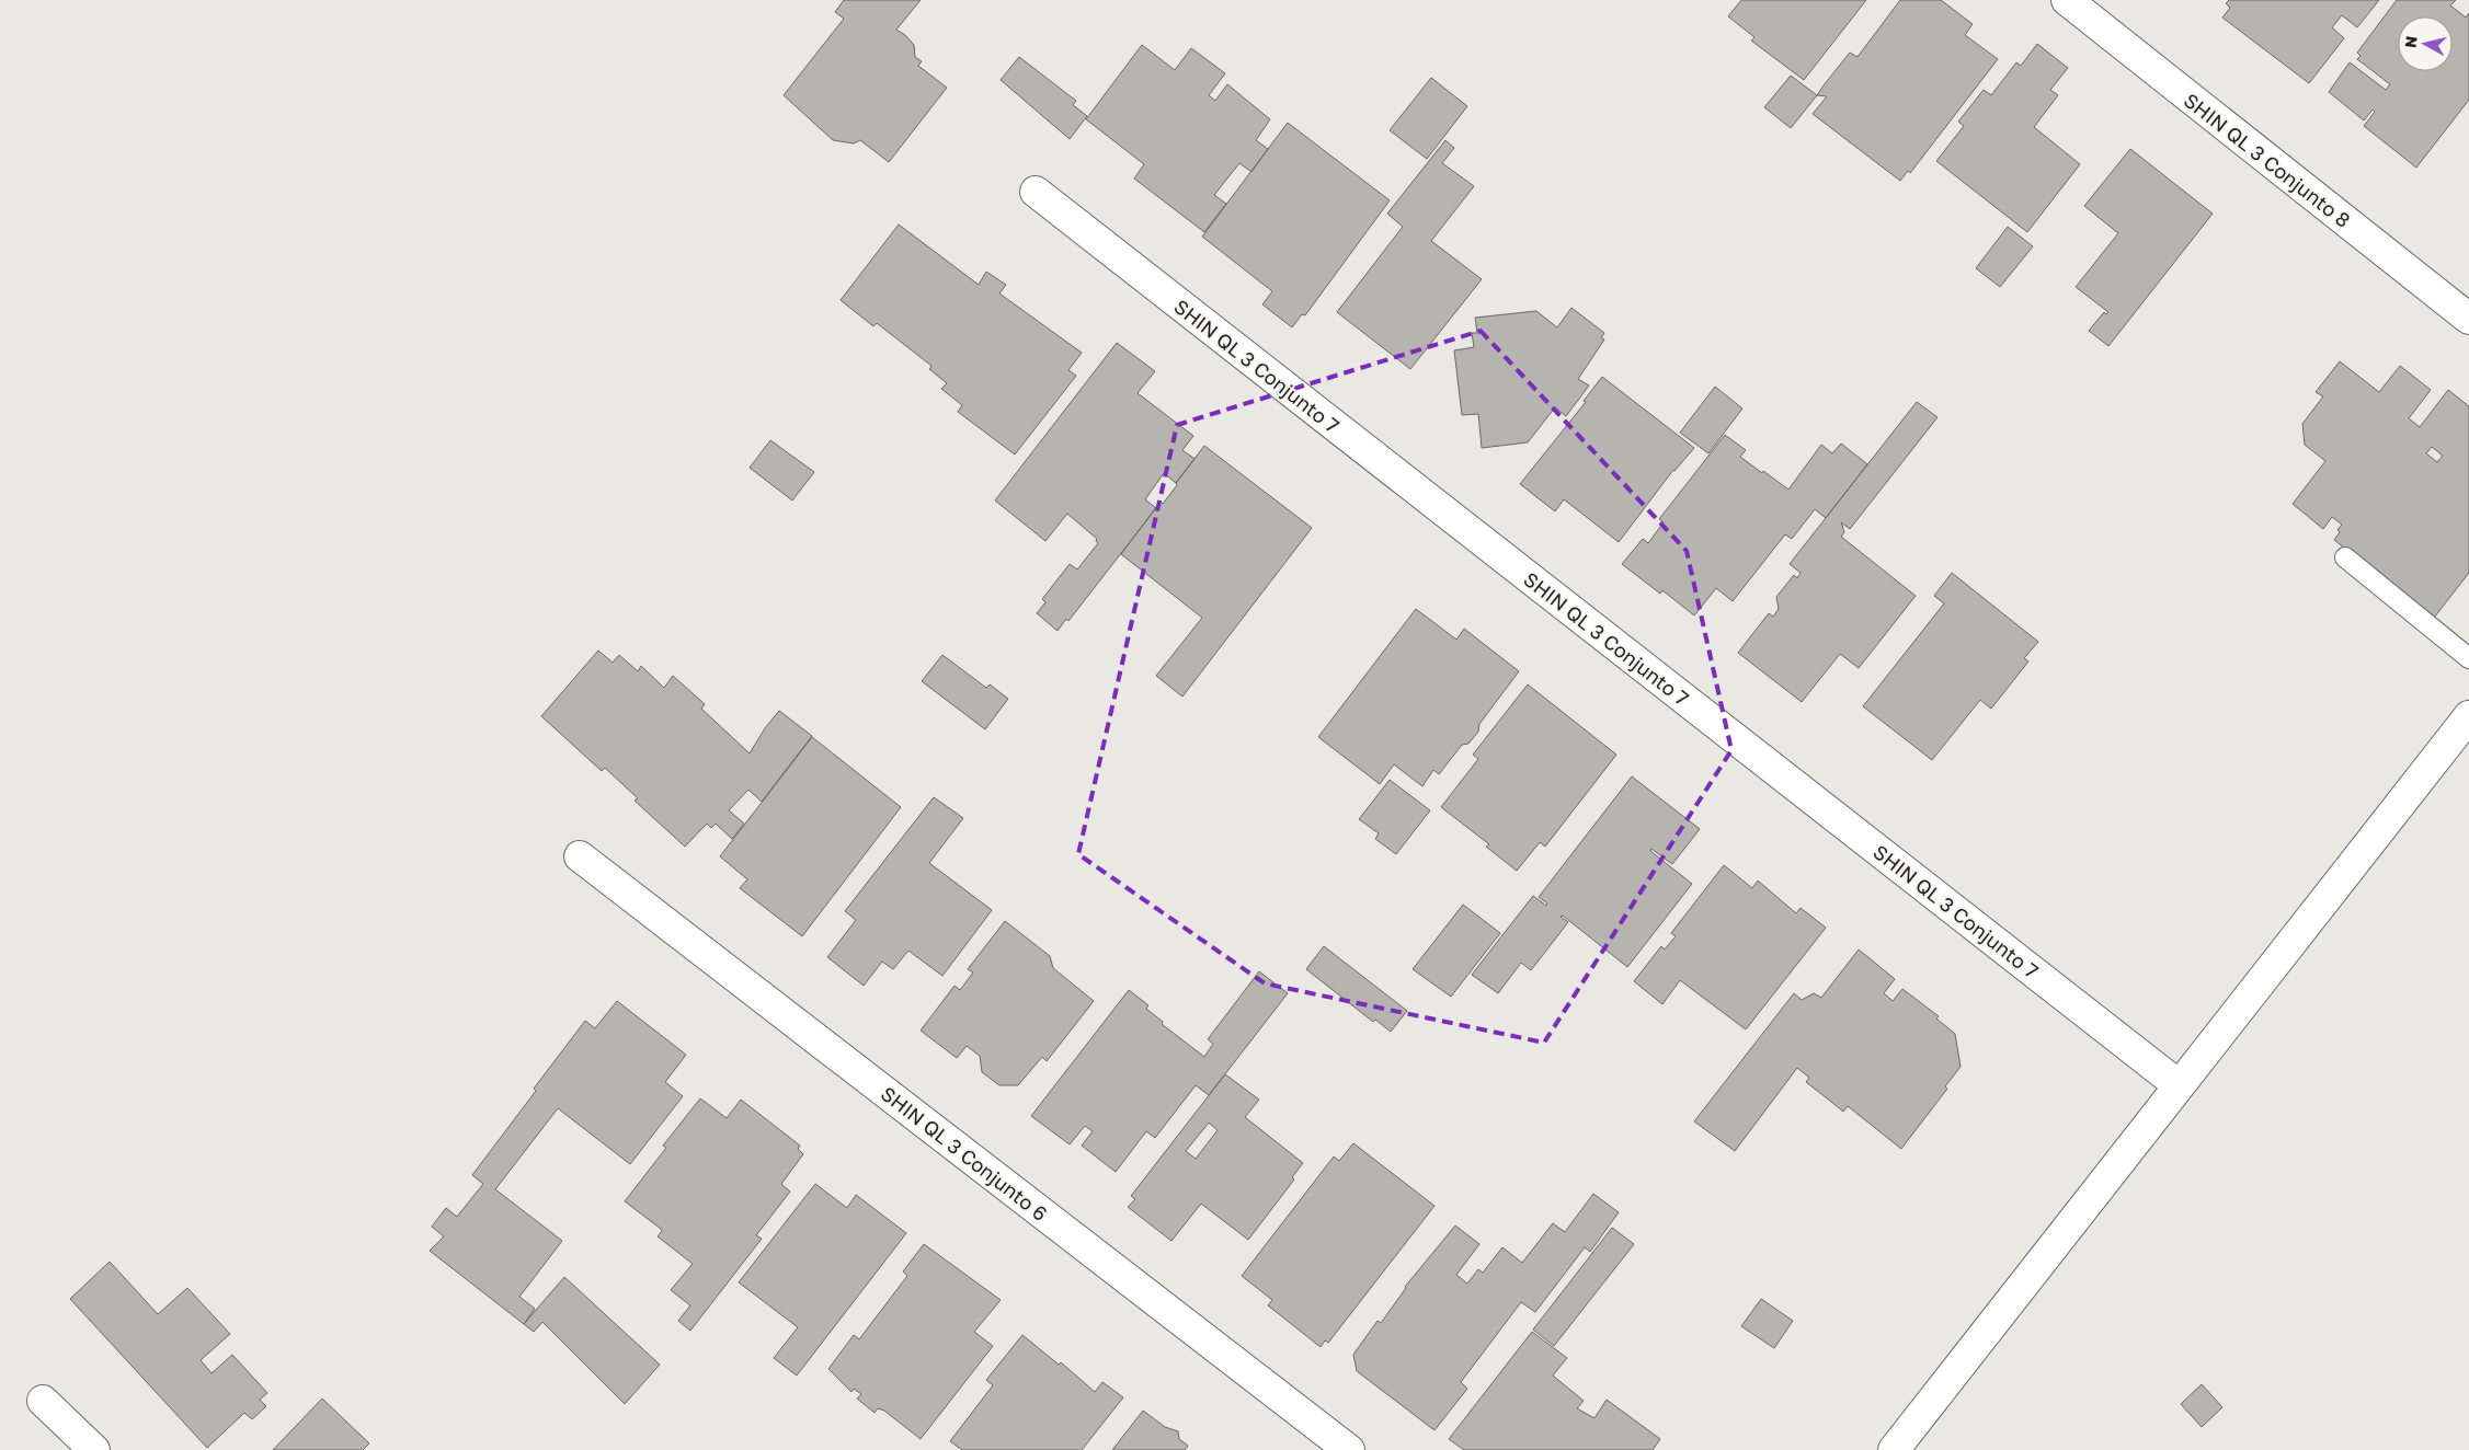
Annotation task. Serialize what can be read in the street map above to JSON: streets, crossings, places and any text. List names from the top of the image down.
{
  "streets": {
    "street": ["SHIN QL 3 Conjunto 8", "SHIN QL 3 Conjunto 7", "SHIN QL 3 Conjunto 6"]
  },
  "north": "left"
}
